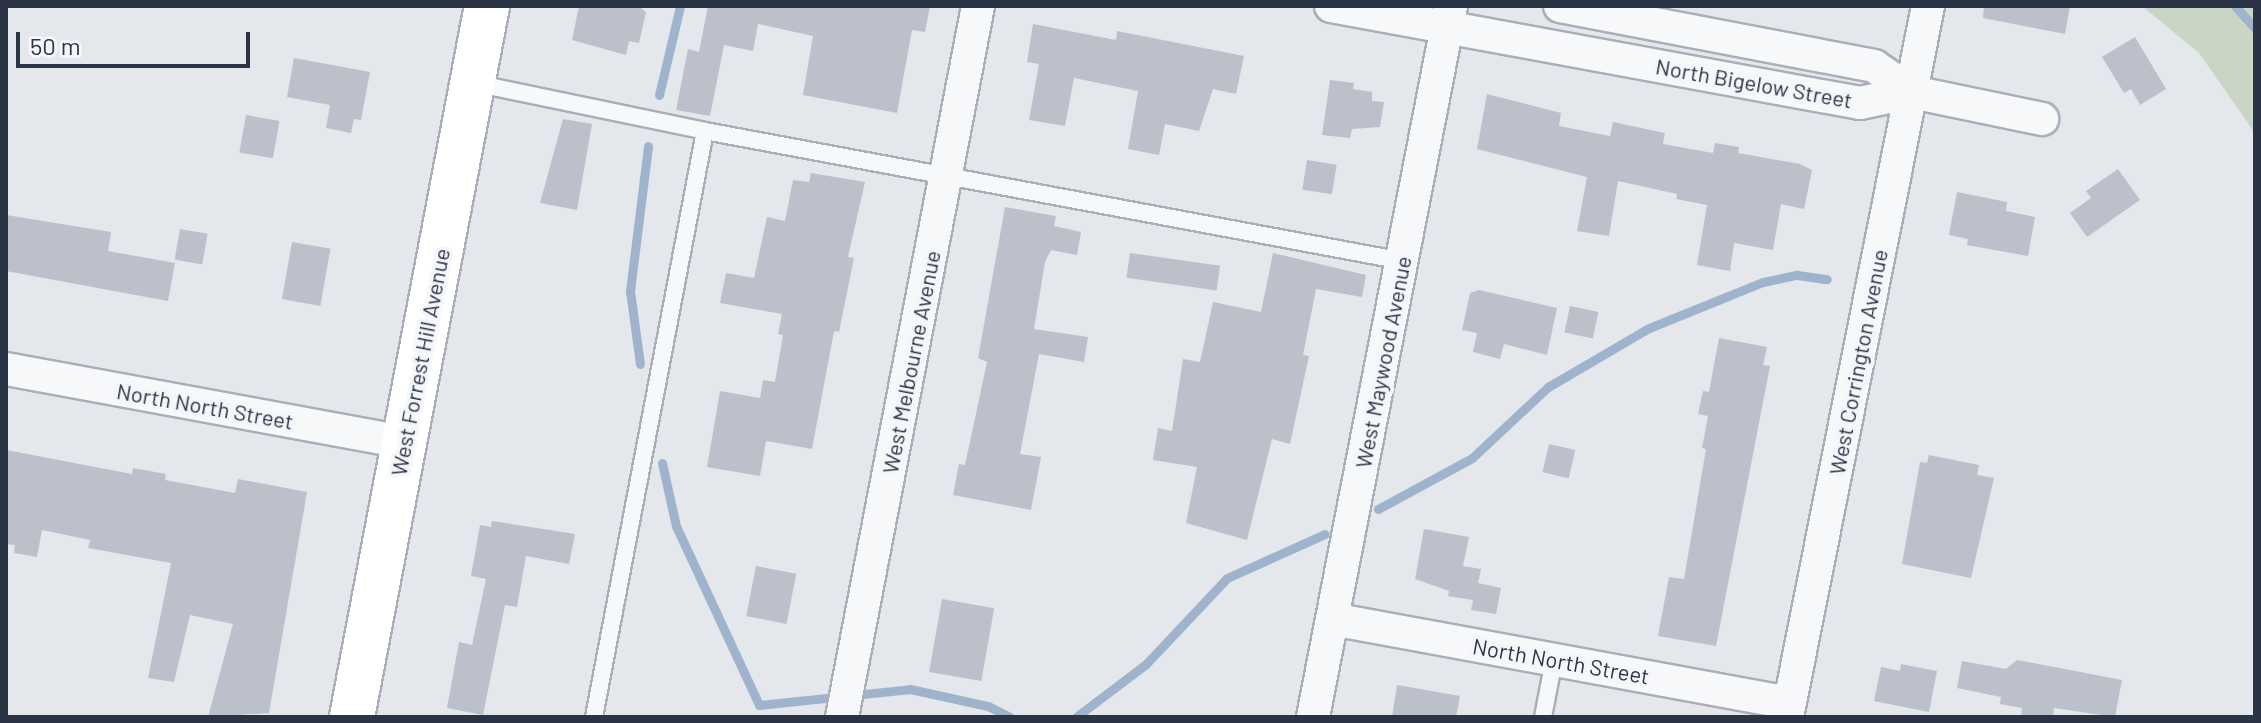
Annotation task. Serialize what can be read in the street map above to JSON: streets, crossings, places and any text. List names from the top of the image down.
{
  "streets": {
    "main road": ["West Forrest Hill Avenue"],
    "street": [
      "North Bigelow Street",
      "West Melbourne Avenue",
      "West Maywood Avenue",
      "West Corrington Avenue",
      "North North Street"
    ]
  },
  "crossings": [
    ["North Bigelow Street", "West Maywood Avenue"],
    ["North Bigelow Street", "West Corrington Avenue"],
    ["West Forrest Hill Avenue", "North North Street"],
    ["West Maywood Avenue", "North North Street"],
    ["West Corrington Avenue", "North North Street"]
  ],
  "scale_bar": "50 m"
}
